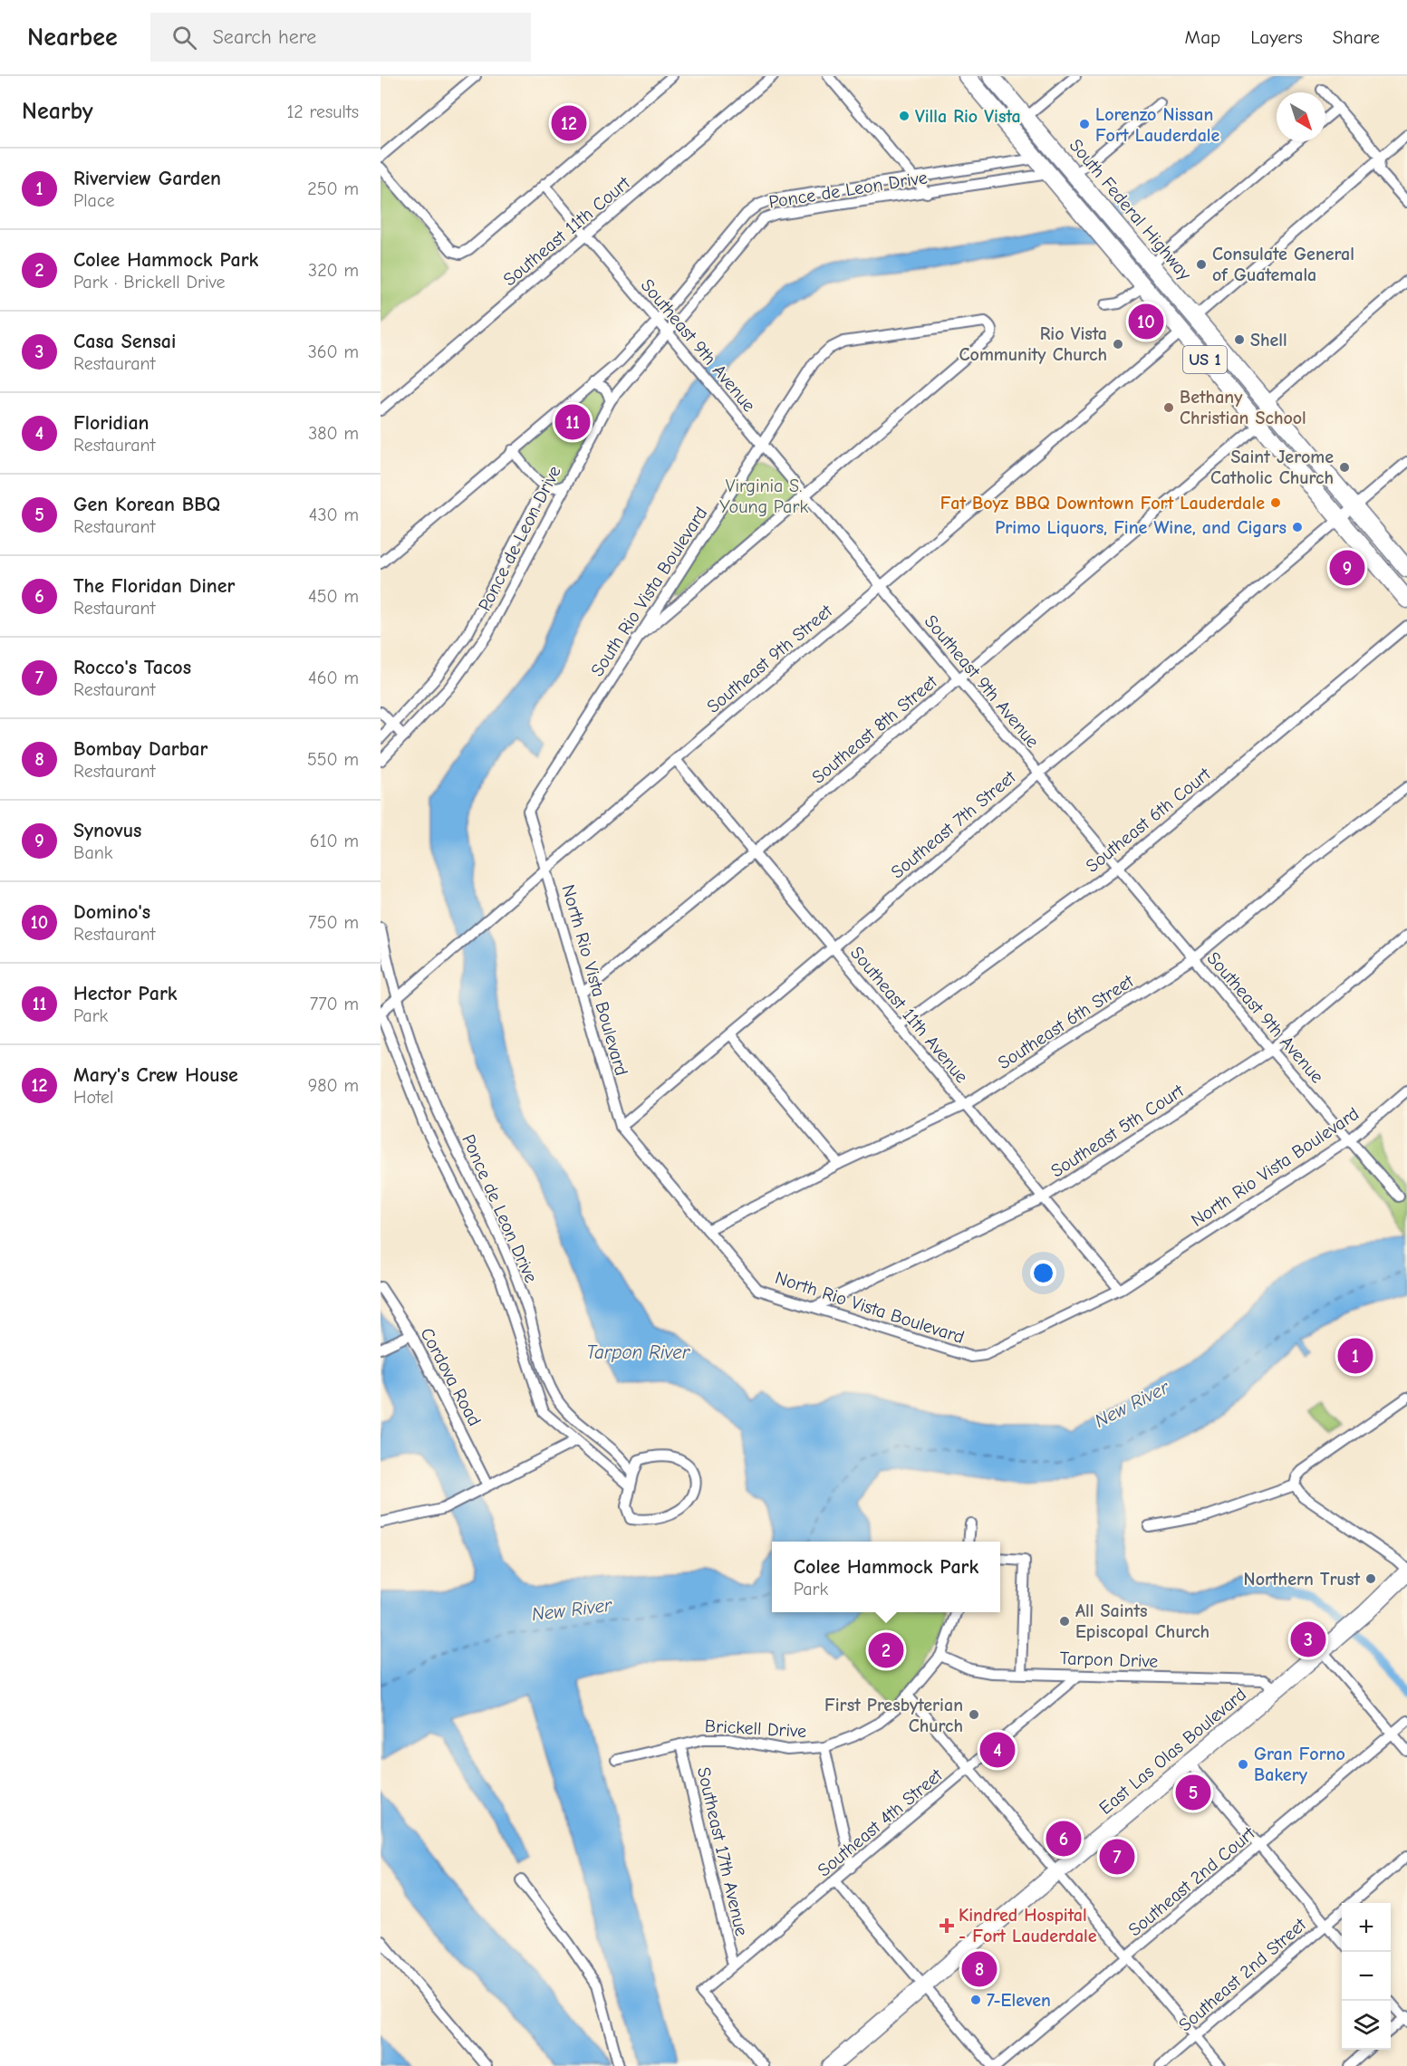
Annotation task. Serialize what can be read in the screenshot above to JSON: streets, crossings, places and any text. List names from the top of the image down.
{
  "streets": {
    "main road": ["South Federal Highway", "US 1", "East Las Olas Boulevard"],
    "street": [
      "Ponce de Leon Drive",
      "Southeast 11th Court",
      "Southeast 9th Avenue",
      "South Rio Vista Boulevard",
      "Southeast 9th Street",
      "Southeast 8th Street",
      "Southeast 6th Court",
      "Southeast 7th Street",
      "North Rio Vista Boulevard",
      "Southeast 11th Avenue",
      "Southeast 6th Street",
      "Southeast 5th Court",
      "Cordova Road",
      "Tarpon Drive",
      "Brickell Drive",
      "Southeast 4th Street",
      "Southeast 17th Avenue",
      "Southeast 2nd Court",
      "Southeast 2nd Street"
    ]
  },
  "crossings": [
    ["Ponce de Leon Drive", "Southeast 9th Avenue"],
    ["Ponce de Leon Drive", "US 1"],
    ["Ponce de Leon Drive", "Southeast 9th Street"],
    ["South Federal Highway", "Southeast 7th Street"],
    ["Southeast 11th Court", "Southeast 9th Avenue"],
    ["Southeast 9th Avenue", "South Rio Vista Boulevard"],
    ["Southeast 9th Avenue", "Southeast 9th Street"],
    ["Southeast 9th Avenue", "Southeast 8th Street"],
    ["Southeast 9th Avenue", "Southeast 6th Court"],
    ["Southeast 9th Avenue", "Southeast 7th Street"],
    ["Southeast 9th Avenue", "North Rio Vista Boulevard"],
    ["Southeast 9th Avenue", "Southeast 6th Street"],
    ["Southeast 9th Avenue", "Southeast 5th Court"],
    ["US 1", "Southeast 9th Street"],
    ["US 1", "Southeast 8th Street"],
    ["US 1", "Southeast 7th Street"],
    ["South Rio Vista Boulevard", "Southeast 9th Street"],
    ["South Rio Vista Boulevard", "North Rio Vista Boulevard"],
    ["Southeast 9th Street", "North Rio Vista Boulevard"],
    ["Southeast 9th Street", "Southeast 11th Avenue"],
    ["Southeast 8th Street", "North Rio Vista Boulevard"],
    ["Southeast 8th Street", "Southeast 11th Avenue"],
    ["Southeast 6th Court", "Southeast 11th Avenue"],
    ["Southeast 7th Street", "North Rio Vista Boulevard"],
    ["Southeast 7th Street", "Southeast 11th Avenue"],
    ["North Rio Vista Boulevard", "Southeast 11th Avenue"],
    ["North Rio Vista Boulevard", "Southeast 6th Street"],
    ["North Rio Vista Boulevard", "Southeast 5th Court"],
    ["Southeast 11th Avenue", "Southeast 6th Street"],
    ["Southeast 11th Avenue", "Southeast 5th Court"],
    ["Tarpon Drive", "Brickell Drive"],
    ["Tarpon Drive", "East Las Olas Boulevard"],
    ["Tarpon Drive", "Southeast 4th Street"],
    ["Brickell Drive", "Southeast 17th Avenue"],
    ["Southeast 4th Street", "Southeast 17th Avenue"]
  ],
  "water": ["Tarpon River", "New River"],
  "parks": ["Virginia S. Young Park"],
  "places": {
    "other": [
      "Villa Rio Vista",
      "Lorenzo Nissan Fort Lauderdale",
      "Consulate General of Guatemala",
      "Shell",
      "Rio Vista Community Church",
      "Bethany Christian School",
      "Saint Jerome Catholic Church",
      "Fat Boyz BBQ Downtown Fort Lauderdale",
      "Primo Liquors, Fine Wine, and Cigars",
      "Northern Trust",
      "All Saints Episcopal Church",
      "First Presbyterian Church",
      "Gran Forno Bakery",
      "7-Eleven"
    ],
    "health": ["Kindred Hospital - Fort Lauderdale"]
  },
  "north": "bottom right",
  "page": {
    "header": "Nearbee",
    "search": "Search here",
    "nav": ["Map", "Layers", "Share"],
    "heading": ["Nearby", "12 results"],
    "pins": [
      "12",
      "10",
      "11",
      "9",
      "1",
      "3",
      "2",
      "4",
      "5",
      "6",
      "7",
      "8"
    ],
    "list": [
      {
        "mark": "1",
        "name": "Riverview Garden",
        "note": "Place",
        "value": "250 m"
      },
      {
        "mark": "2",
        "name": "Colee Hammock Park",
        "note": "Park · Brickell Drive",
        "value": "320 m"
      },
      {
        "mark": "3",
        "name": "Casa Sensai",
        "note": "Restaurant",
        "value": "360 m"
      },
      {
        "mark": "4",
        "name": "Floridian",
        "note": "Restaurant",
        "value": "380 m"
      },
      {
        "mark": "5",
        "name": "Gen Korean BBQ",
        "note": "Restaurant",
        "value": "430 m"
      },
      {
        "mark": "6",
        "name": "The Floridan Diner",
        "note": "Restaurant",
        "value": "450 m"
      },
      {
        "mark": "7",
        "name": "Rocco's Tacos",
        "note": "Restaurant",
        "value": "460 m"
      },
      {
        "mark": "8",
        "name": "Bombay Darbar",
        "note": "Restaurant",
        "value": "550 m"
      },
      {
        "mark": "9",
        "name": "Synovus",
        "note": "Bank",
        "value": "610 m"
      },
      {
        "mark": "10",
        "name": "Domino's",
        "note": "Restaurant",
        "value": "750 m"
      },
      {
        "mark": "11",
        "name": "Hector Park",
        "note": "Park",
        "value": "770 m"
      },
      {
        "mark": "12",
        "name": "Mary's Crew House",
        "note": "Hotel",
        "value": "980 m"
      }
    ],
    "popup": ["Colee Hammock Park", "Park"],
    "map_buttons": ["+", "−"]
  }
}
